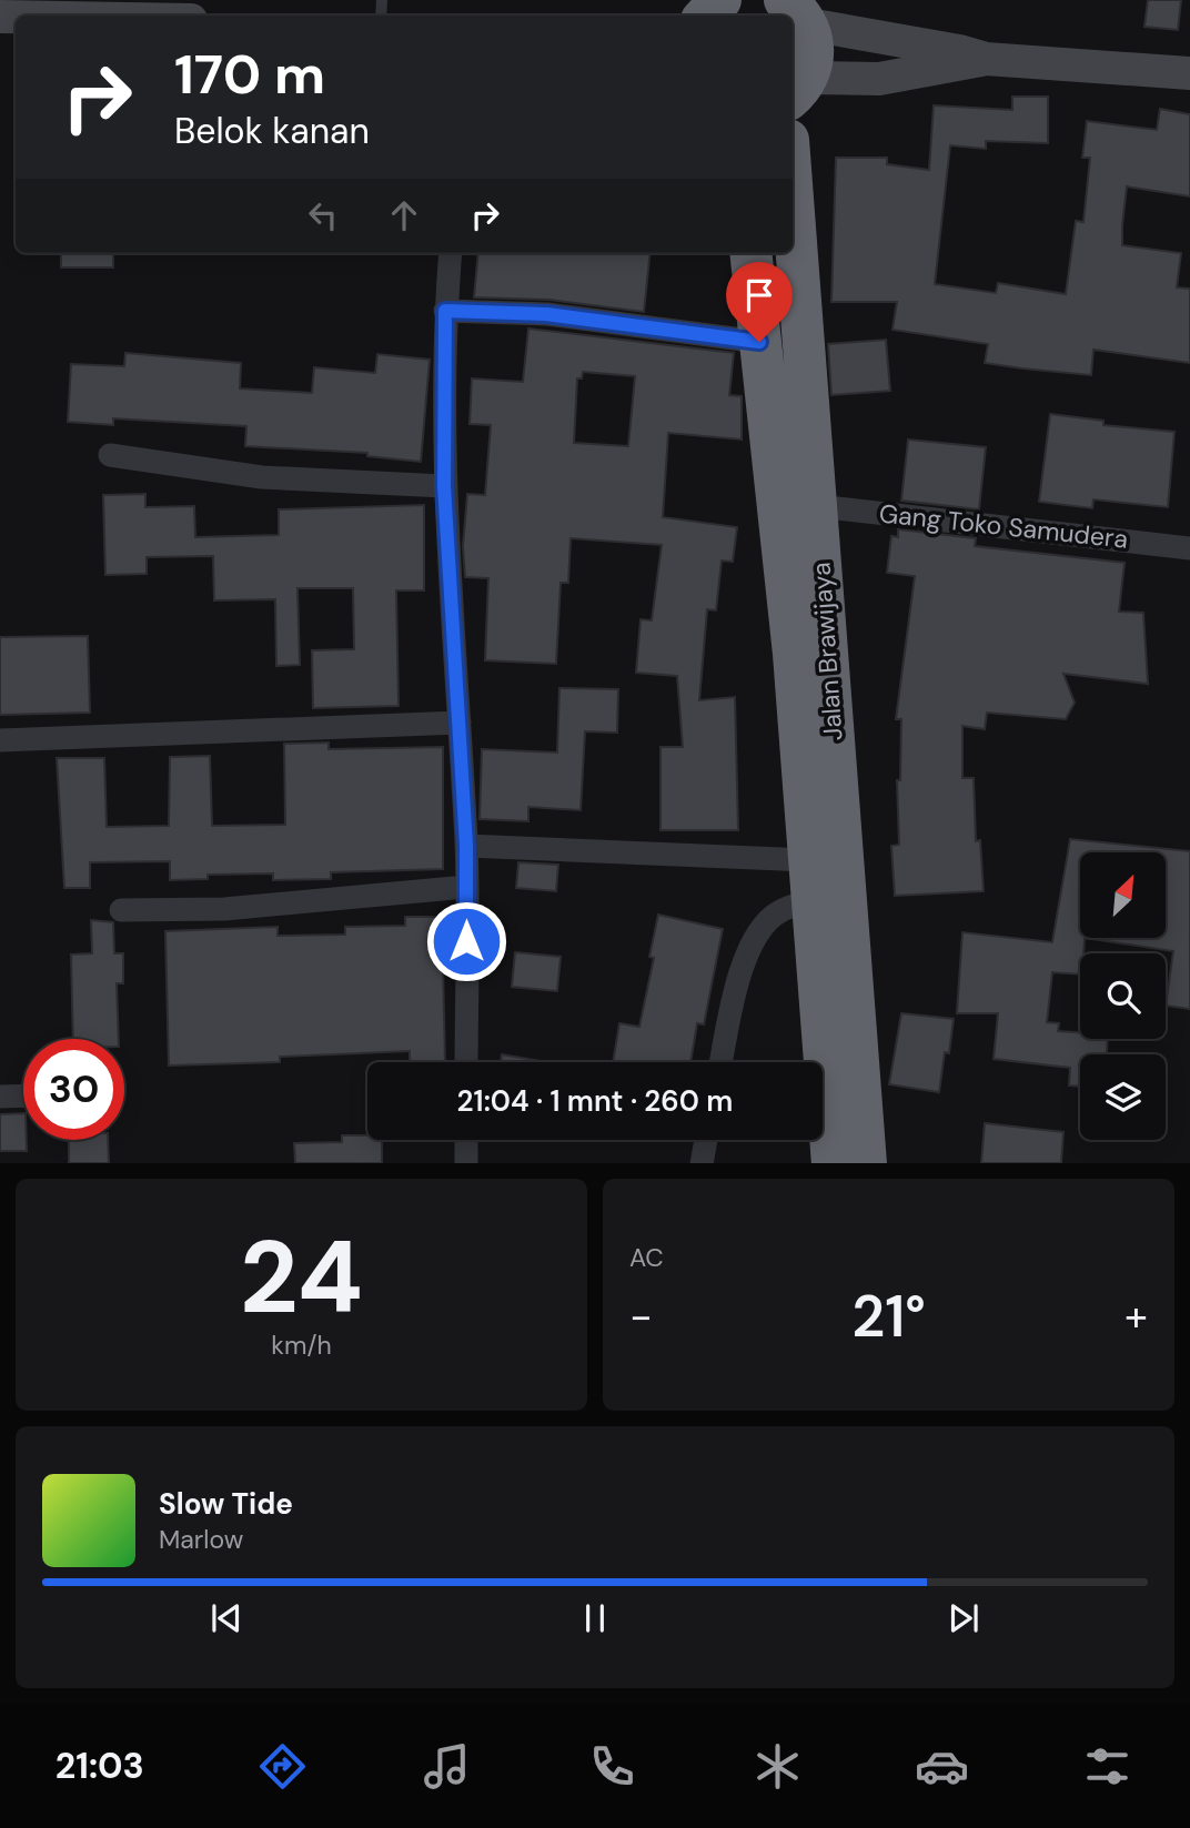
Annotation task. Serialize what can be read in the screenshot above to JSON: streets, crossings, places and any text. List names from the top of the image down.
{
  "streets": {
    "highway": ["Jalan Brawijaya"],
    "street": ["Gang Toko Samudera"]
  },
  "crossings": [
    ["Gang Toko Samudera", "Jalan Brawijaya"]
  ],
  "north": "top right",
  "page": {
    "turn": ["170 m", "Belok kanan"],
    "limit": "30",
    "trip": "21:04 · 1 mnt · 260 m",
    "tile": [
      ["24", "km/h"],
      "AC"
    ],
    "heat": ["−", "21°", "+"],
    "song": ["Slow Tide", "Marlow"],
    "tabs": "21:03"
  }
}
